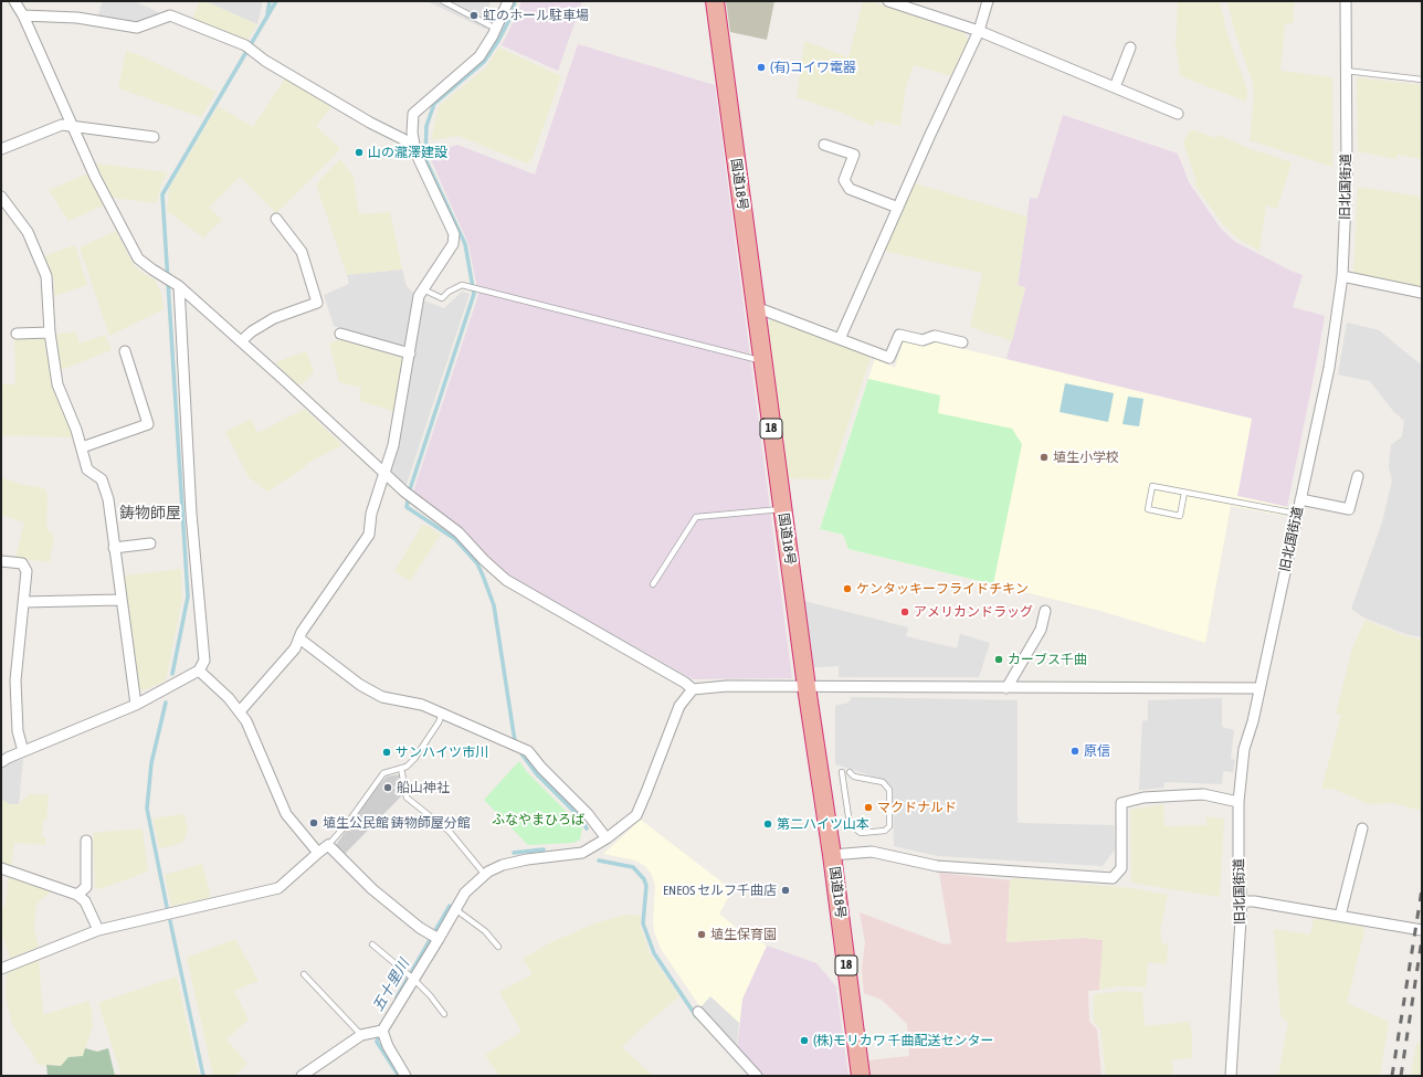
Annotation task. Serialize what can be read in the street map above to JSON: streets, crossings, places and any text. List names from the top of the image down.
{
  "streets": {
    "highway": ["国道18号", "18"],
    "street": ["旧北国街道"]
  },
  "districts": ["鋳物師屋"],
  "water": ["五十里川"],
  "parks": ["ふなやまひろば"],
  "places": [
    "虹のホール駐車場",
    "(有)コイワ電器",
    "山の瀧澤建設",
    "埴生小学校",
    "ケンタッキーフライドチキン",
    "アメリカンドラッグ",
    "カーブス千曲",
    "原信",
    "サンハイツ市川",
    "船山神社",
    "マクドナルド",
    "埴生公民館 鋳物師屋分館",
    "第二ハイツ山本",
    "ENEOS セルフ千曲店",
    "埴生保育園",
    "(株)モリカワ 千曲配送センター"
  ]
}
